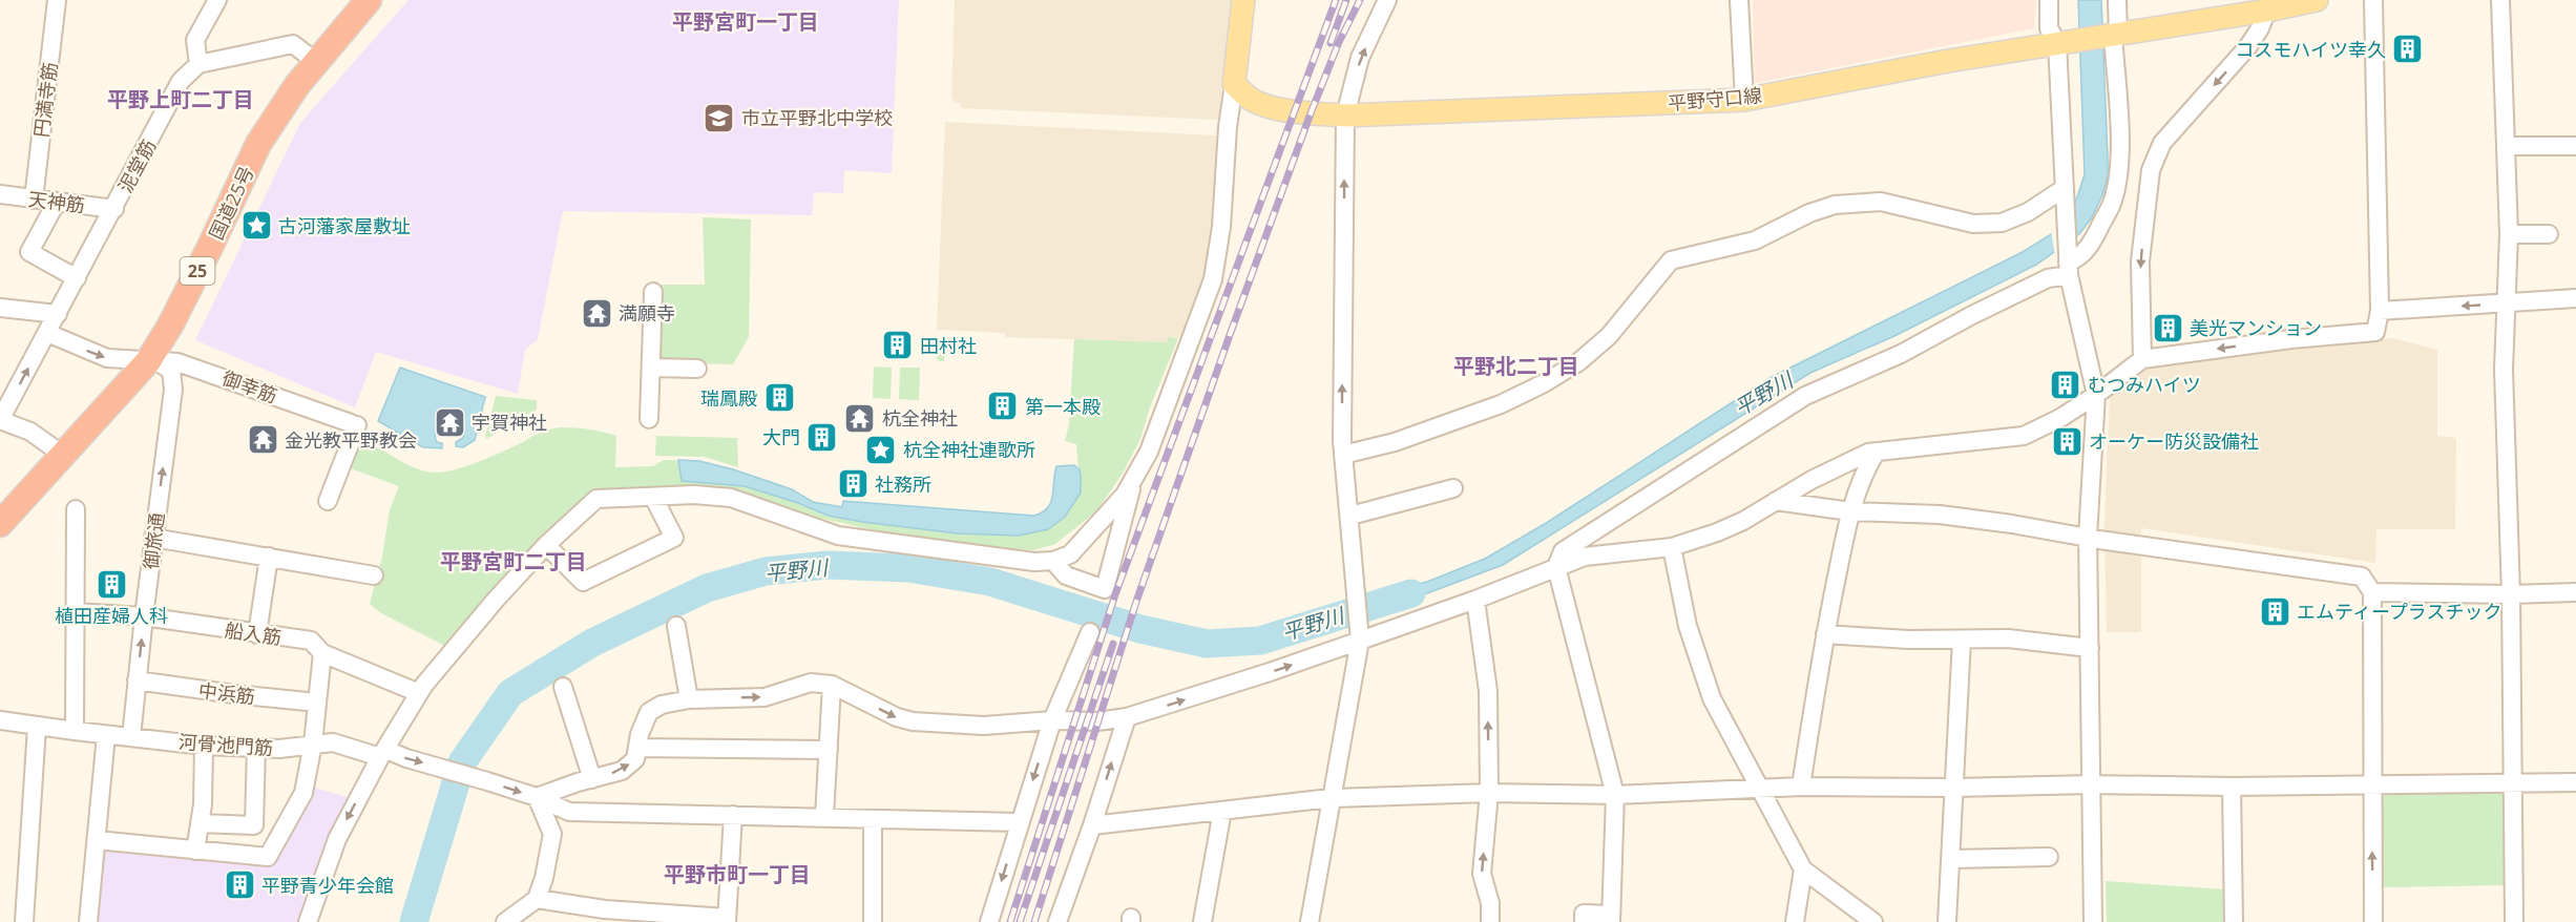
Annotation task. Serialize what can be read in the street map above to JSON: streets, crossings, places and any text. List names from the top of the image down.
{
  "streets": {
    "highway": ["国道25号", "25"],
    "main road": ["平野守口線"],
    "street": [
      "円満寺筋",
      "泥堂筋",
      "天神筋",
      "御幸筋",
      "御旅通",
      "船入筋",
      "中浜筋",
      "河骨池門筋"
    ]
  },
  "crossings": [
    ["円満寺筋", "天神筋"],
    ["泥堂筋", "天神筋"],
    ["泥堂筋", "御幸筋"],
    ["国道25号", "御幸筋"],
    ["国道25号", "御旅通"],
    ["御幸筋", "御旅通"],
    ["御旅通", "船入筋"],
    ["御旅通", "中浜筋"],
    ["御旅通", "河骨池門筋"]
  ],
  "districts": [
    "平野宮町一丁目",
    "平野上町二丁目",
    "平野北二丁目",
    "平野宮町二丁目",
    "平野市町一丁目"
  ],
  "water": ["平野川"],
  "places": {
    "building": [
      "コスモハイツ幸久",
      "美光マンション",
      "田村社",
      "むつみハイツ",
      "瑞鳳殿",
      "第一本殿",
      "大門",
      "オーケー防災設備社",
      "社務所",
      "植田産婦人科",
      "エムティープラスチック",
      "平野青少年会館"
    ],
    "school or university": ["市立平野北中学校"],
    "place": ["古河藩家屋敷址", "杭全神社連歌所"],
    "temple": [
      "満願寺",
      "杭全神社",
      "宇賀神社",
      "金光教平野教会"
    ]
  }
}
